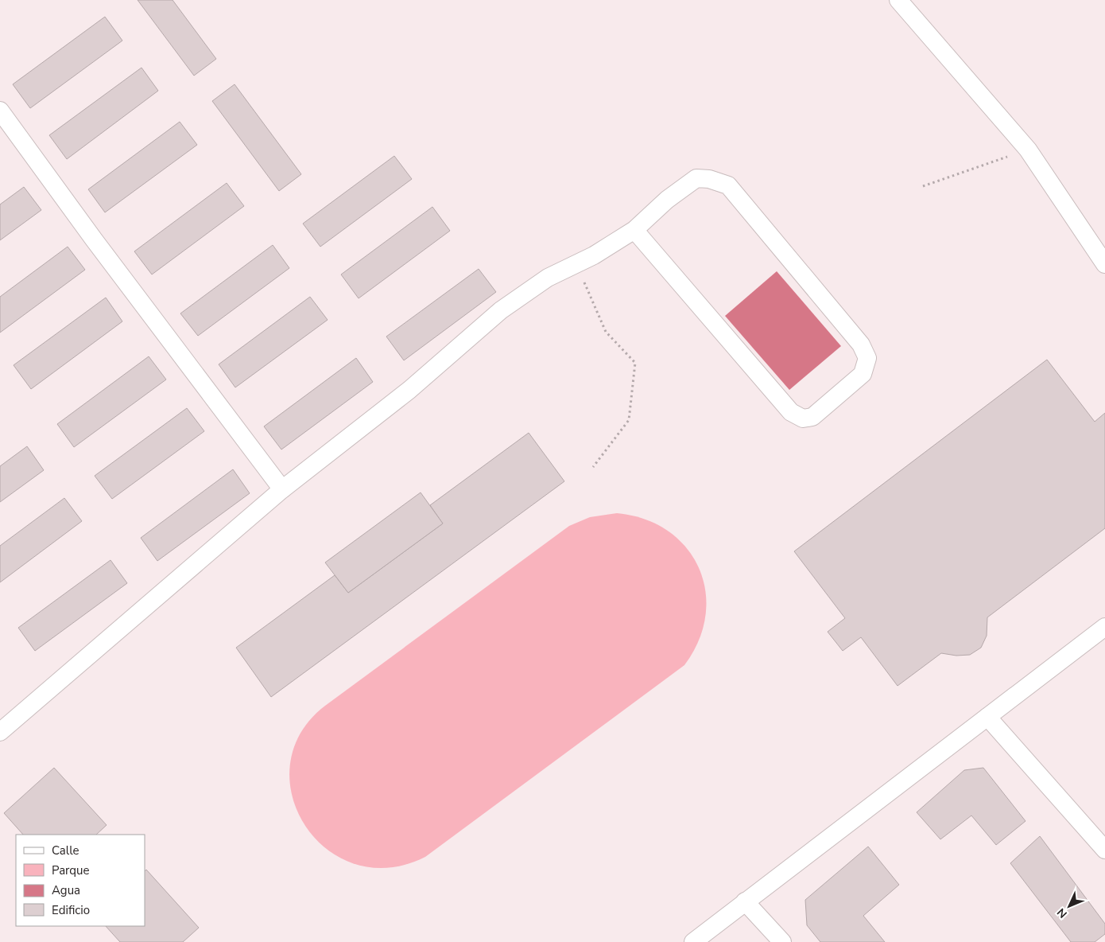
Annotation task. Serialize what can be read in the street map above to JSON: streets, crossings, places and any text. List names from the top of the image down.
{
  "legend": [
    "Calle",
    "Parque",
    "Agua",
    "Edificio"
  ],
  "north": "bottom left"
}
